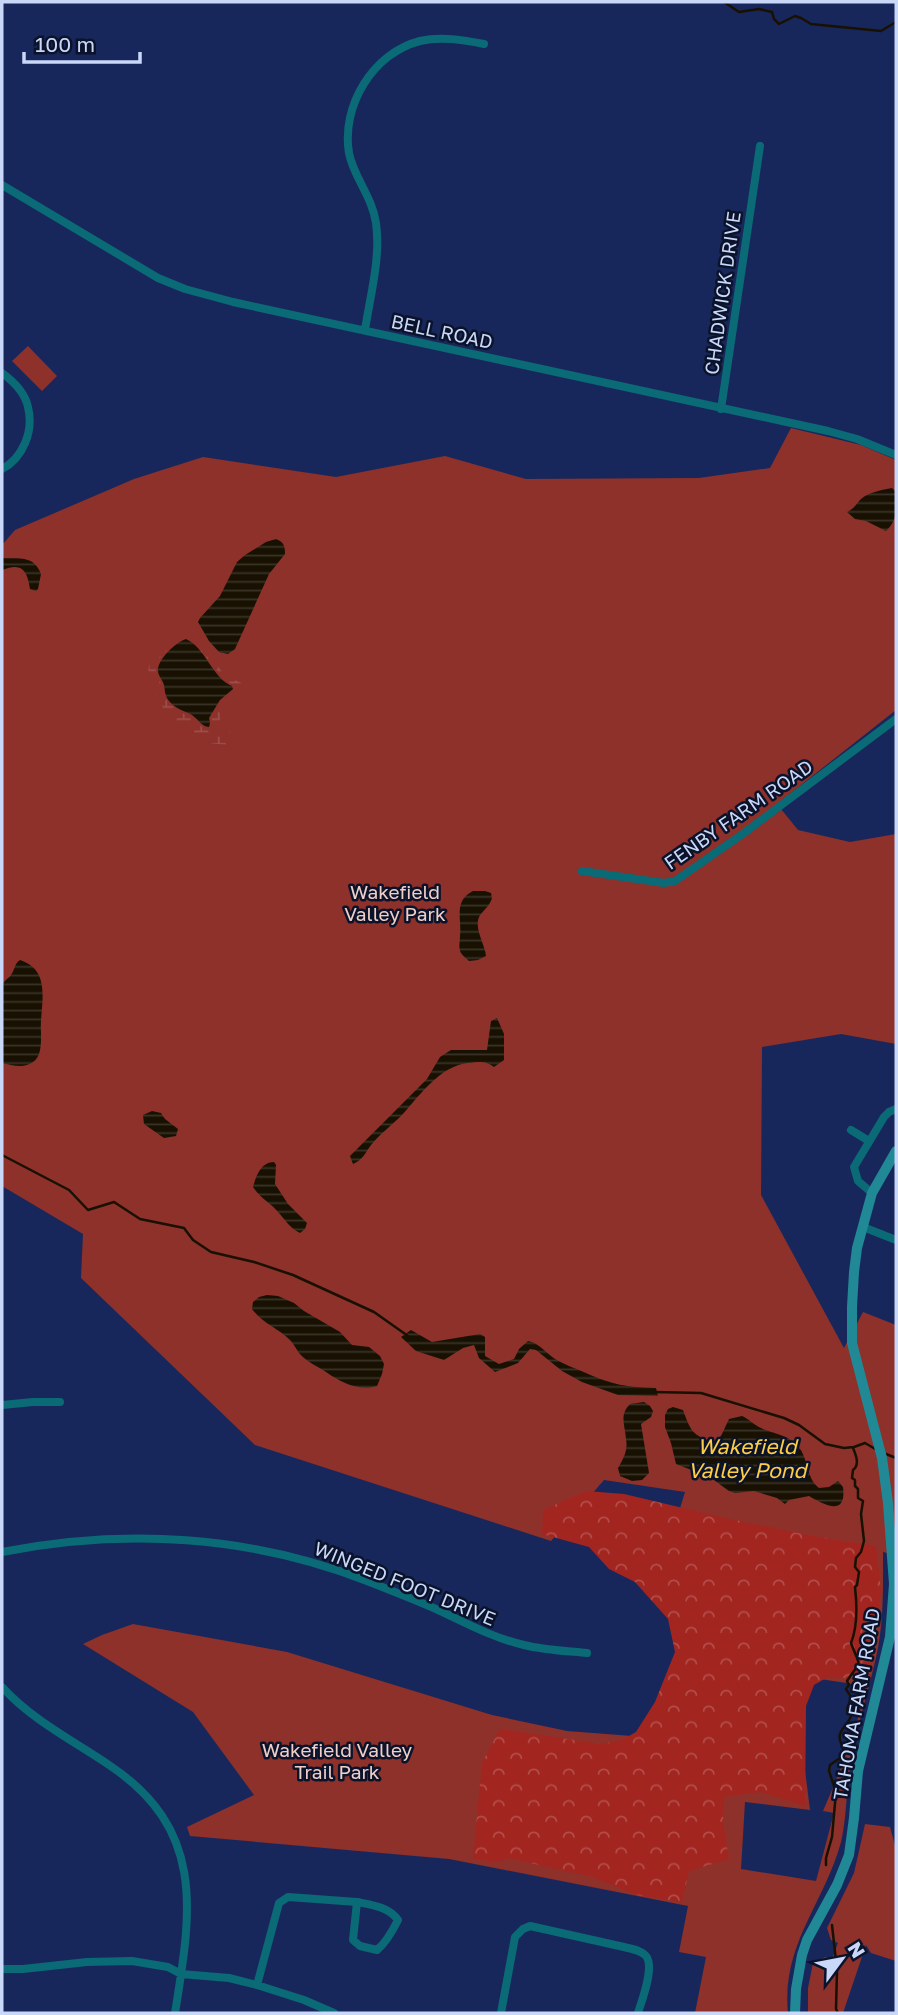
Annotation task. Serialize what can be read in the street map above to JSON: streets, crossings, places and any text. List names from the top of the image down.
{
  "streets": {
    "street": [
      "CHADWICK DRIVE",
      "BELL ROAD",
      "FENBY FARM ROAD",
      "WINGED FOOT DRIVE",
      "TAHOMA FARM ROAD"
    ]
  },
  "crossings": [
    ["CHADWICK DRIVE", "BELL ROAD"]
  ],
  "water": ["Wakefield Valley Pond"],
  "parks": ["Wakefield Valley Park", "Wakefield Valley Trail Park"],
  "scale_bar": "100 m",
  "north": "top right"
}
